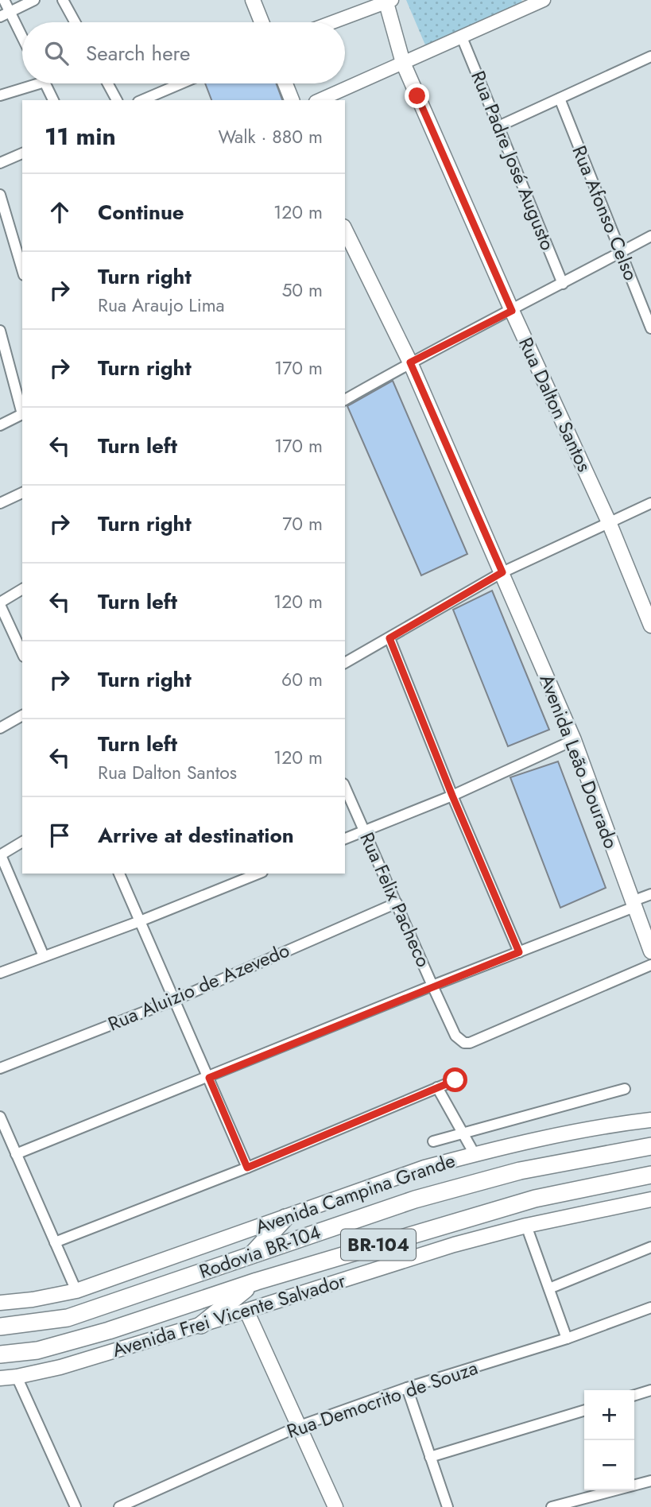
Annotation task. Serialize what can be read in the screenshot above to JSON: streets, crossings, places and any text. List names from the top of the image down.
{
  "streets": {
    "highway": ["BR-104", "Rodovia BR-104"],
    "main road": [
      "Rua Dalton Santos",
      "Avenida Leão Dourado",
      "Avenida Campina Grande",
      "Avenida Frei Vicente Salvador"
    ],
    "street": [
      "Rua Padre José Augusto",
      "Rua Afonso Celso",
      "Rua Felix Pacheco",
      "Rua Aluizio de Azevedo",
      "Rua Democrito de Souza"
    ]
  },
  "crossings": [
    ["Rua Felix Pacheco", "Rua Aluizio de Azevedo"]
  ],
  "page": {
    "search": "Search here",
    "heading": ["11 min", "Walk · 880 m"],
    "list": [
      ["Continue", "120 m"],
      ["Turn right", "Rua Araujo Lima", "50 m"],
      ["Turn right", "170 m"],
      ["Turn left", "170 m"],
      ["Turn right", "70 m"],
      ["Turn left", "120 m"],
      ["Turn right", "60 m"],
      ["Turn left", "Rua Dalton Santos", "120 m"],
      "Arrive at destination"
    ],
    "map_buttons": ["+", "−"]
  }
}
